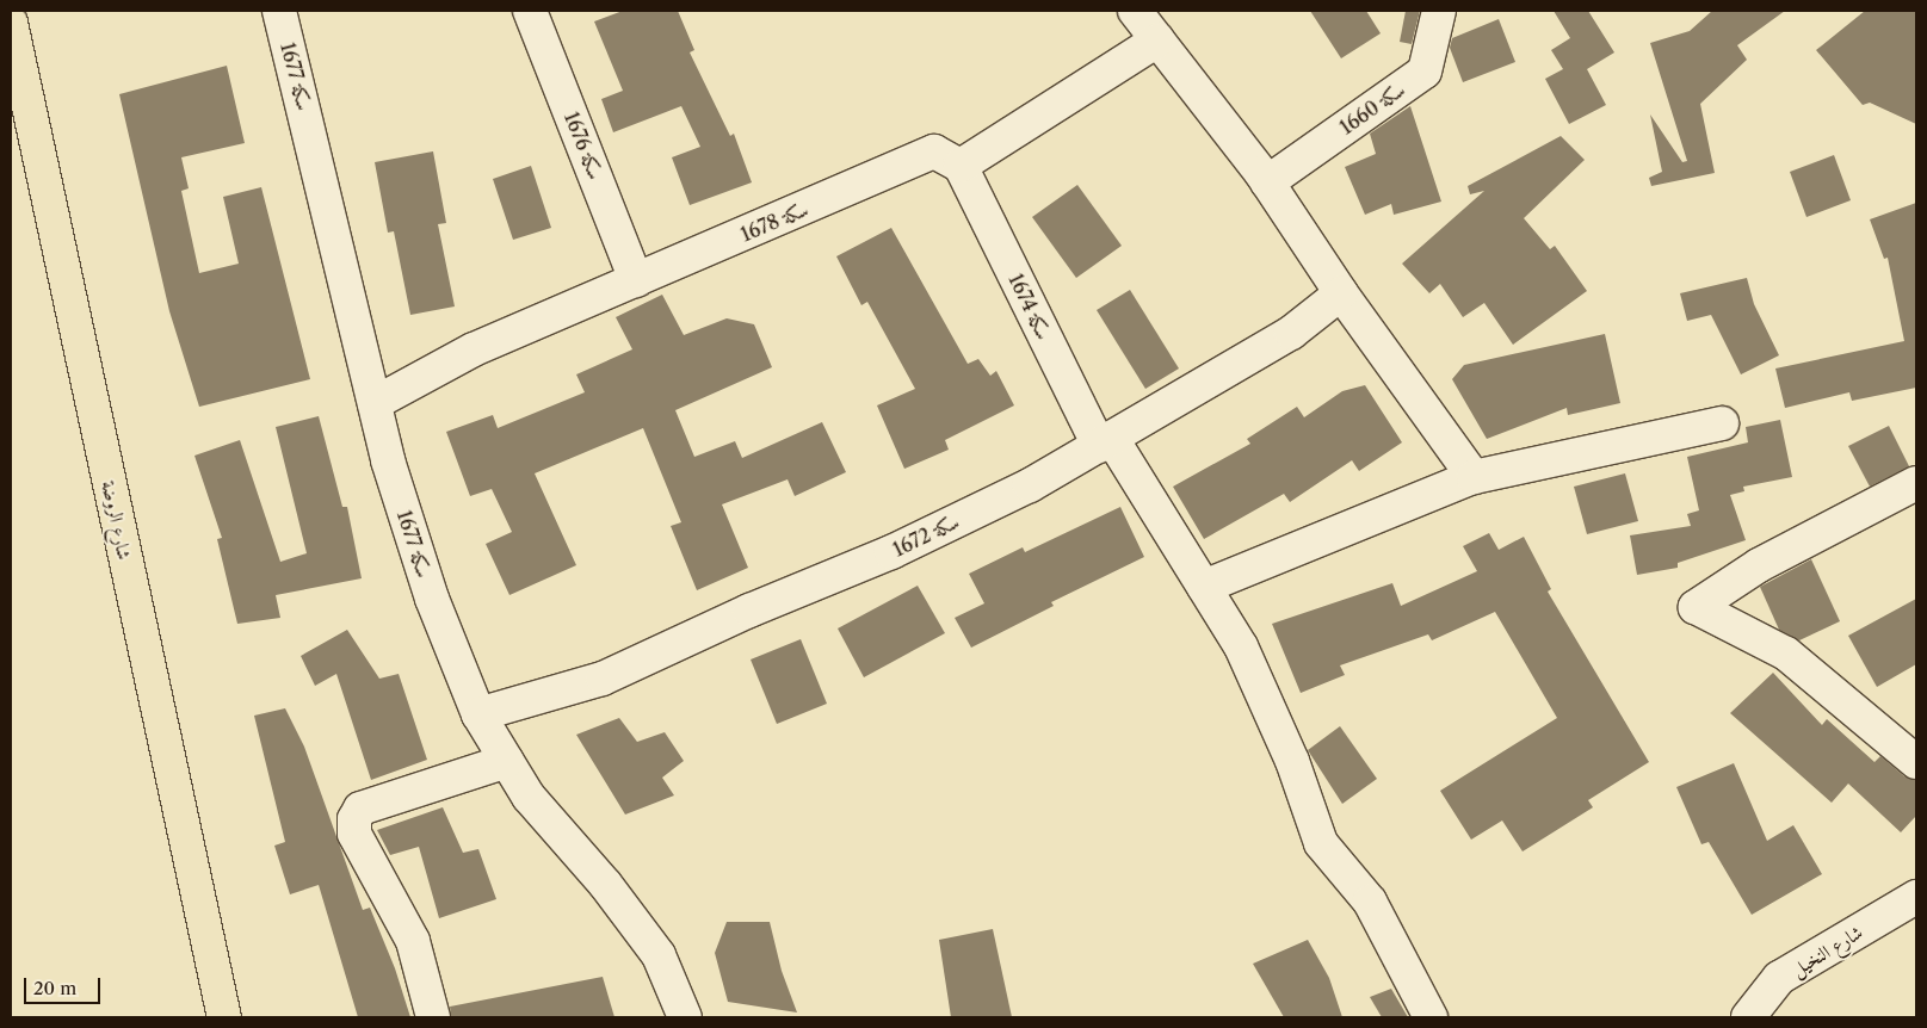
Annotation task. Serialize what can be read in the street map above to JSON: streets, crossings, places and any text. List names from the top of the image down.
{
  "streets": {
    "main road": ["شارع الروضة"],
    "street": [
      "سكة 1677",
      "سكة 1660",
      "سكة 1676",
      "سكة 1678",
      "سكة 1674",
      "سكة 1672",
      "شارع النخيل"
    ]
  },
  "crossings": [
    ["سكة 1677", "سكة 1678"],
    ["سكة 1677", "سكة 1672"],
    ["سكة 1676", "سكة 1678"],
    ["سكة 1678", "سكة 1674"],
    ["سكة 1674", "سكة 1672"]
  ],
  "scale_bar": "20 m"
}
